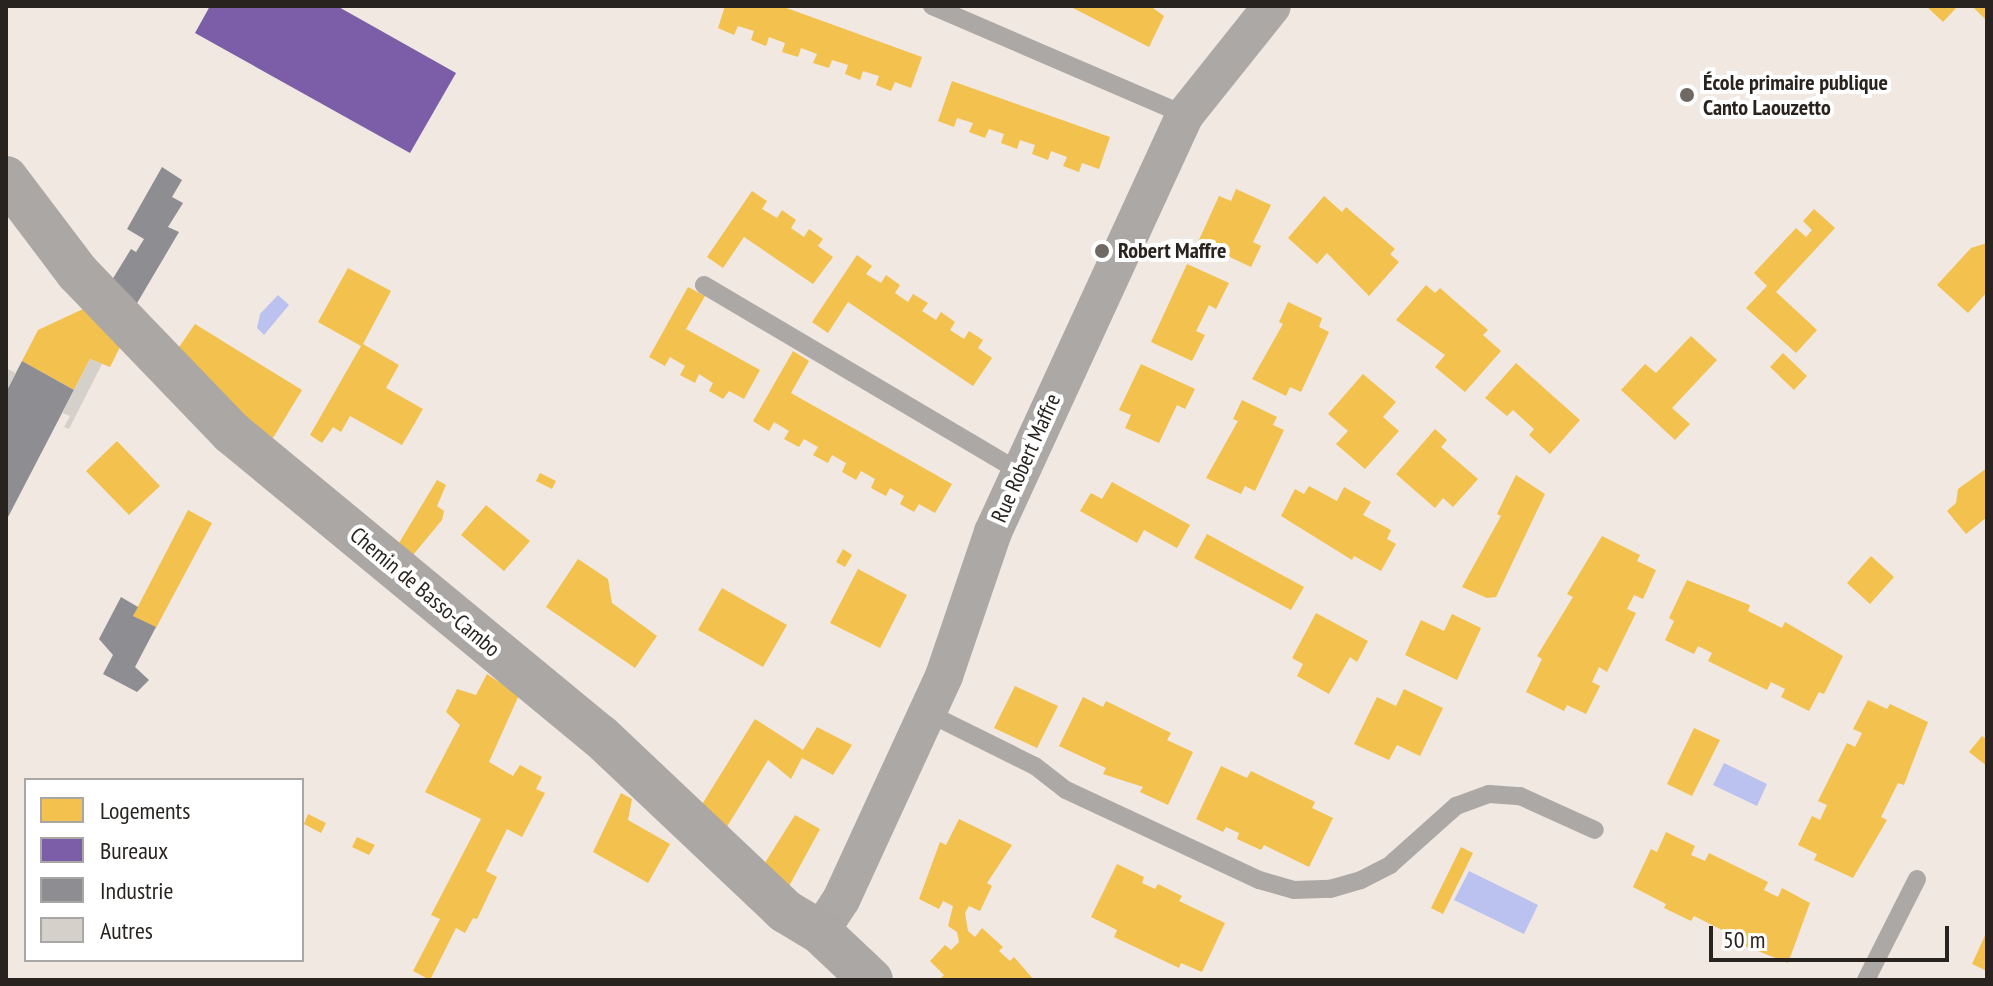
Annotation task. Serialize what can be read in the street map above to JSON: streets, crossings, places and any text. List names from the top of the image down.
{
  "streets": {
    "street": ["Rue Robert Maffre", "Chemin de Basso-Cambo"]
  },
  "crossings": [
    ["Rue Robert Maffre", "Chemin de Basso-Cambo"]
  ],
  "places": ["École primaire publique Canto Laouzetto", "Robert Maffre"],
  "legend": [
    "Logements",
    "Bureaux",
    "Industrie",
    "Autres"
  ],
  "scale_bar": "50 m"
}
